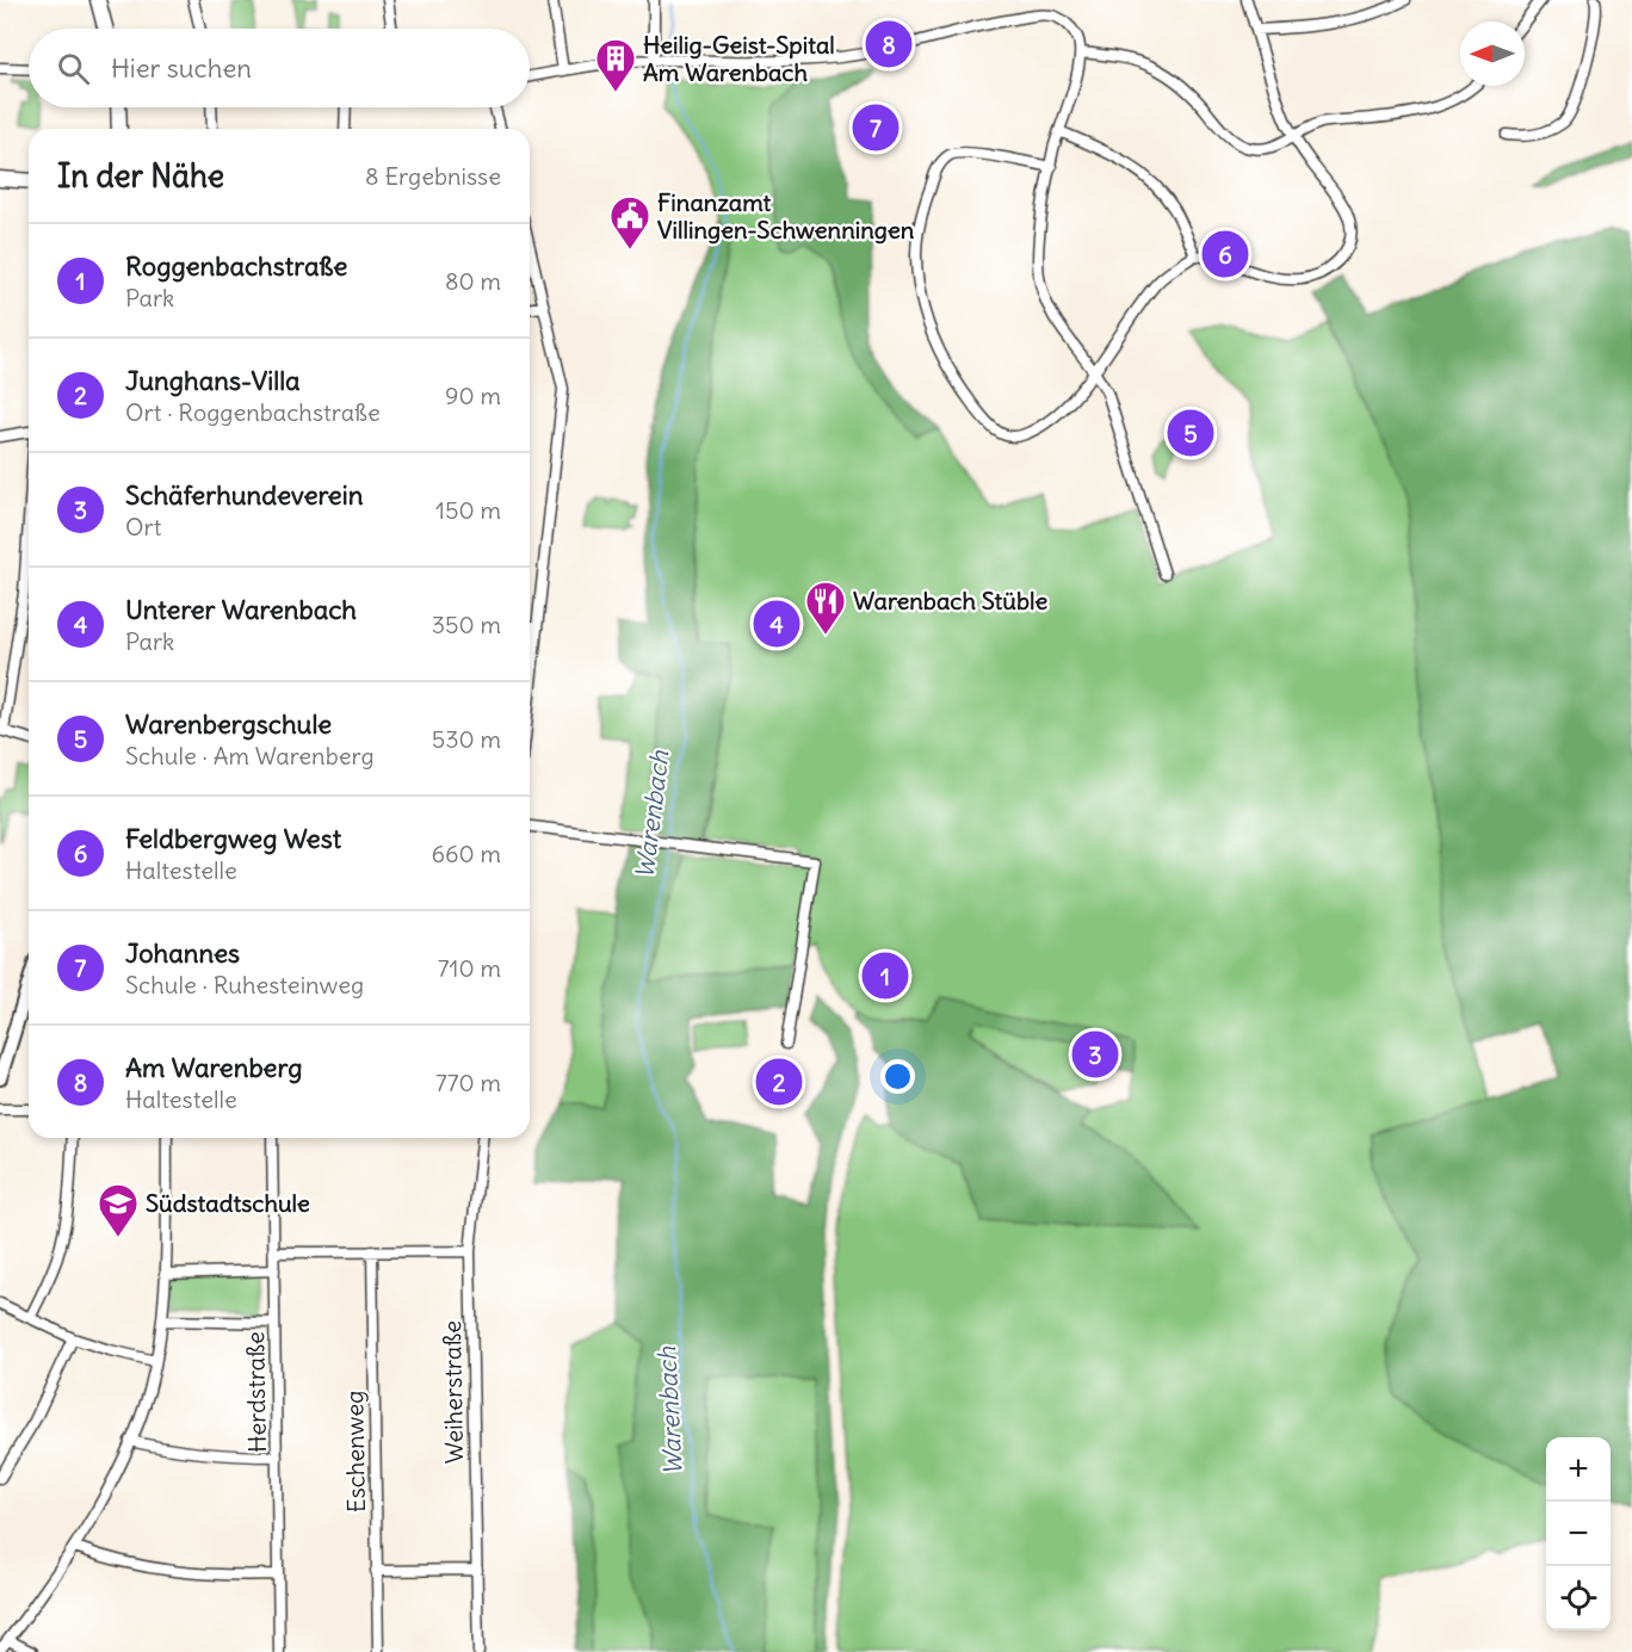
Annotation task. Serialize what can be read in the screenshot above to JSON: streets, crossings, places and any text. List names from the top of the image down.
{
  "streets": {
    "street": ["Herdstraße", "Weiherstraße", "Eschenweg"]
  },
  "water": ["Warenbach"],
  "places": {
    "building": ["Heilig-Geist-Spital Am Warenbach"],
    "public building": ["Finanzamt Villingen-Schwenningen"],
    "restaurant": ["Warenbach Stüble"],
    "school or university": ["Südstadtschule"]
  },
  "north": "left",
  "page": {
    "pins": [
      "8",
      "7",
      "6",
      "5",
      "4",
      "1",
      "3",
      "2"
    ],
    "search": "Hier suchen",
    "heading": ["In der Nähe", "8 Ergebnisse"],
    "list": [
      {
        "mark": "1",
        "name": "Roggenbachstraße",
        "note": "Park",
        "value": "80 m"
      },
      {
        "mark": "2",
        "name": "Junghans-Villa",
        "note": "Ort · Roggenbachstraße",
        "value": "90 m"
      },
      {
        "mark": "3",
        "name": "Schäferhundeverein",
        "note": "Ort",
        "value": "150 m"
      },
      {
        "mark": "4",
        "name": "Unterer Warenbach",
        "note": "Park",
        "value": "350 m"
      },
      {
        "mark": "5",
        "name": "Warenbergschule",
        "note": "Schule · Am Warenberg",
        "value": "530 m"
      },
      {
        "mark": "6",
        "name": "Feldbergweg West",
        "note": "Haltestelle",
        "value": "660 m"
      },
      {
        "mark": "7",
        "name": "Johannes",
        "note": "Schule · Ruhesteinweg",
        "value": "710 m"
      },
      {
        "mark": "8",
        "name": "Am Warenberg",
        "note": "Haltestelle",
        "value": "770 m"
      }
    ],
    "map_buttons": ["+", "−"]
  }
}
